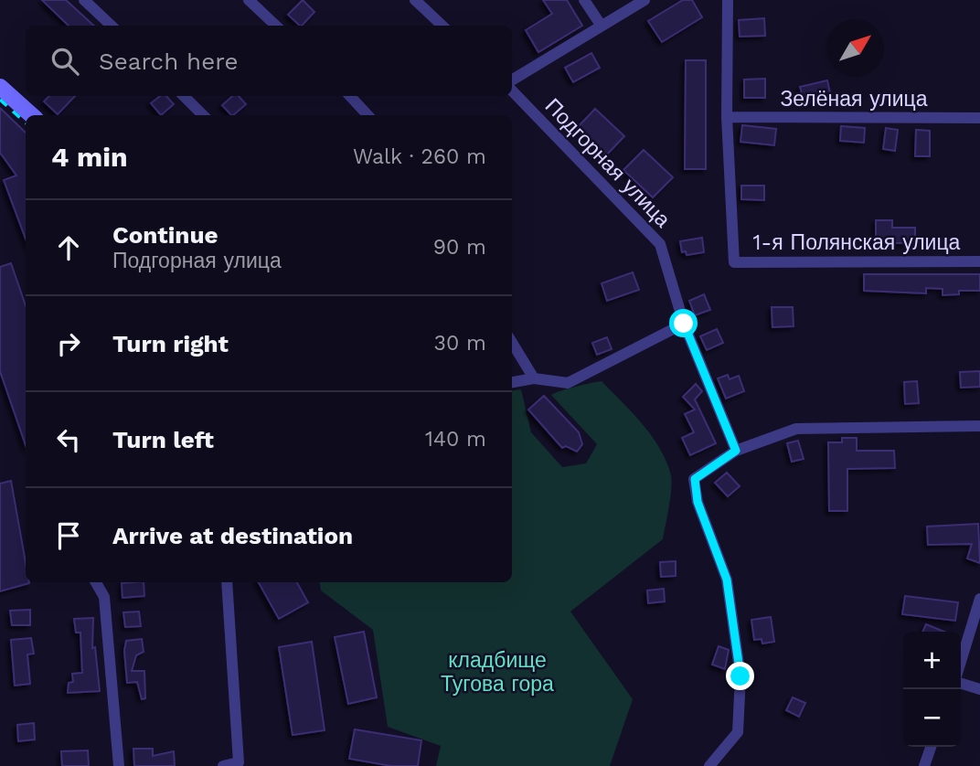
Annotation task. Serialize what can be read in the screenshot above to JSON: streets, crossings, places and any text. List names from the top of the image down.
{
  "streets": {
    "street": ["Зелёная улица", "Подгорная улица", "1-я Полянская улица"]
  },
  "crossings": [
    ["Зелёная улица", "1-я Полянская улица"]
  ],
  "parks": ["кладбище Тугова гора"],
  "north": "top right",
  "page": {
    "search": "Search here",
    "heading": ["4 min", "Walk · 260 m"],
    "list": [
      ["Continue", "Подгорная улица", "90 m"],
      ["Turn right", "30 m"],
      ["Turn left", "140 m"],
      "Arrive at destination"
    ],
    "map_buttons": ["+", "−"]
  }
}
